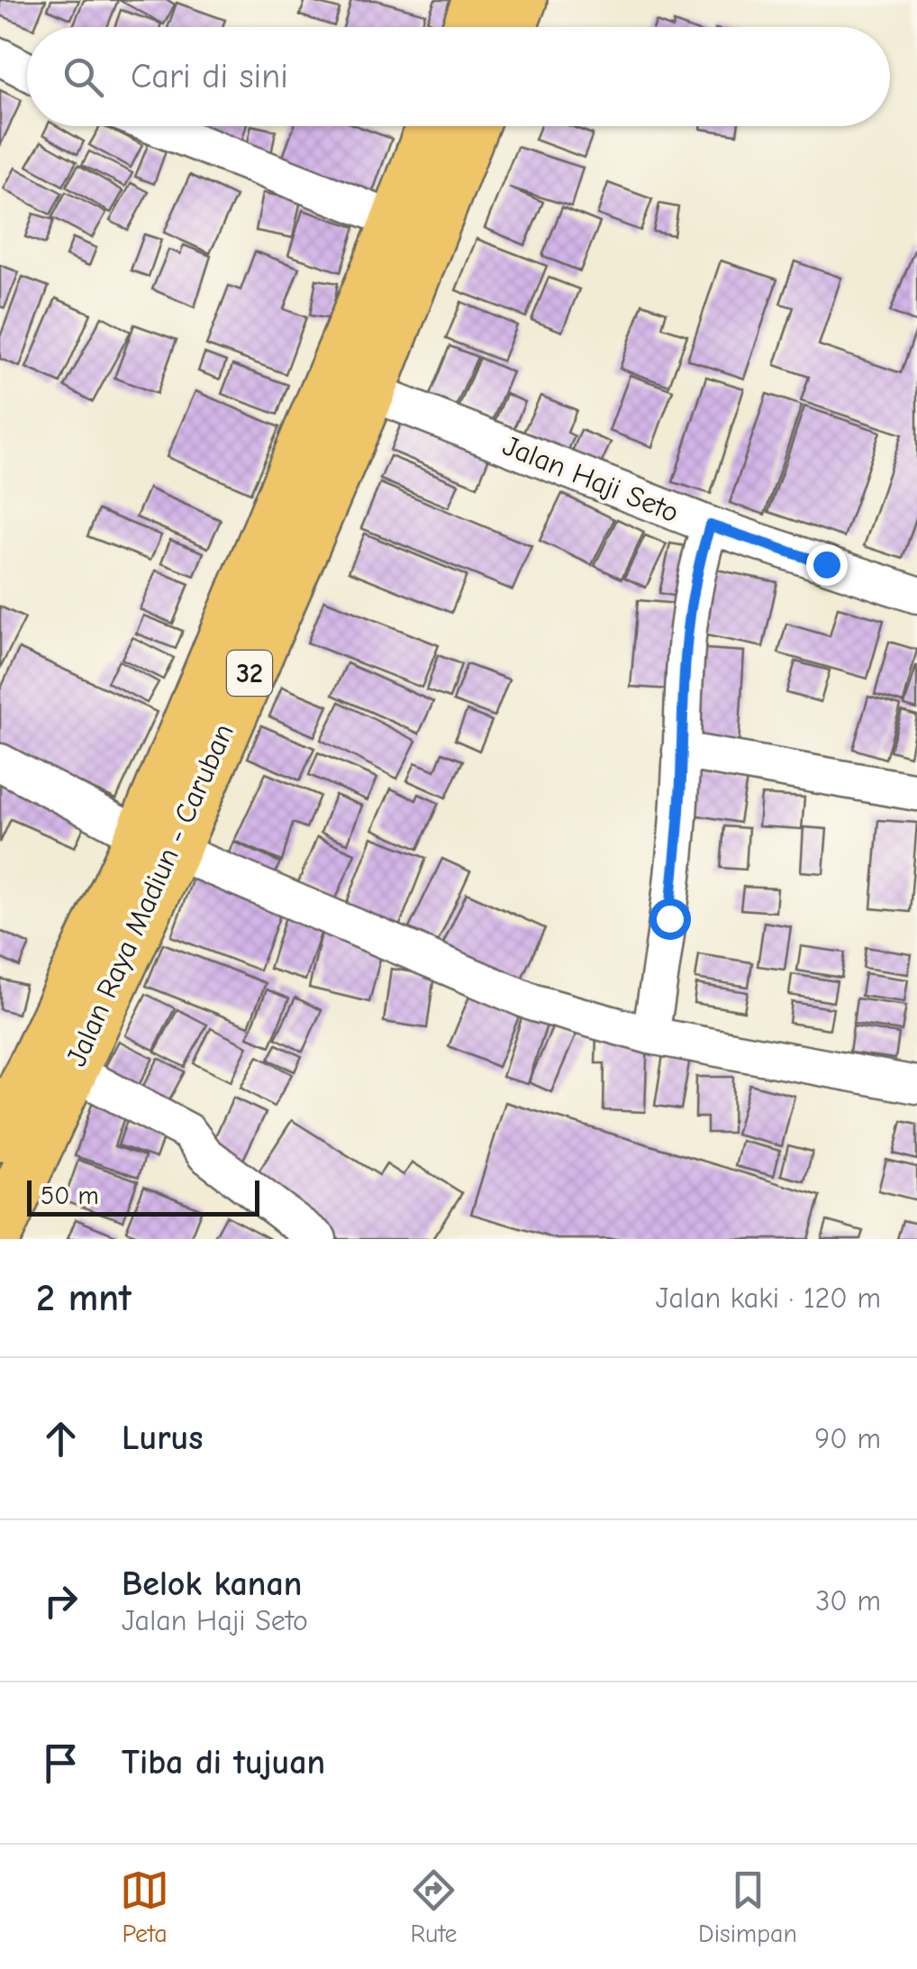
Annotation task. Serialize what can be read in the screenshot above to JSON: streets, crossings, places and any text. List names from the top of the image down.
{
  "streets": {
    "highway": ["32", "Jalan Raya Madiun - Caruban"],
    "street": ["Jalan Haji Seto"]
  },
  "crossings": [
    ["Jalan Haji Seto", "Jalan Raya Madiun - Caruban"]
  ],
  "scale_bar": "50 m",
  "page": {
    "search": "Cari di sini",
    "scale": "50 m",
    "heading": ["2 mnt", "Jalan kaki · 120 m"],
    "list": [
      ["Lurus", "90 m"],
      ["Belok kanan", "Jalan Haji Seto", "30 m"],
      "Tiba di tujuan"
    ],
    "nav": ["Peta", "Rute", "Disimpan"]
  }
}
